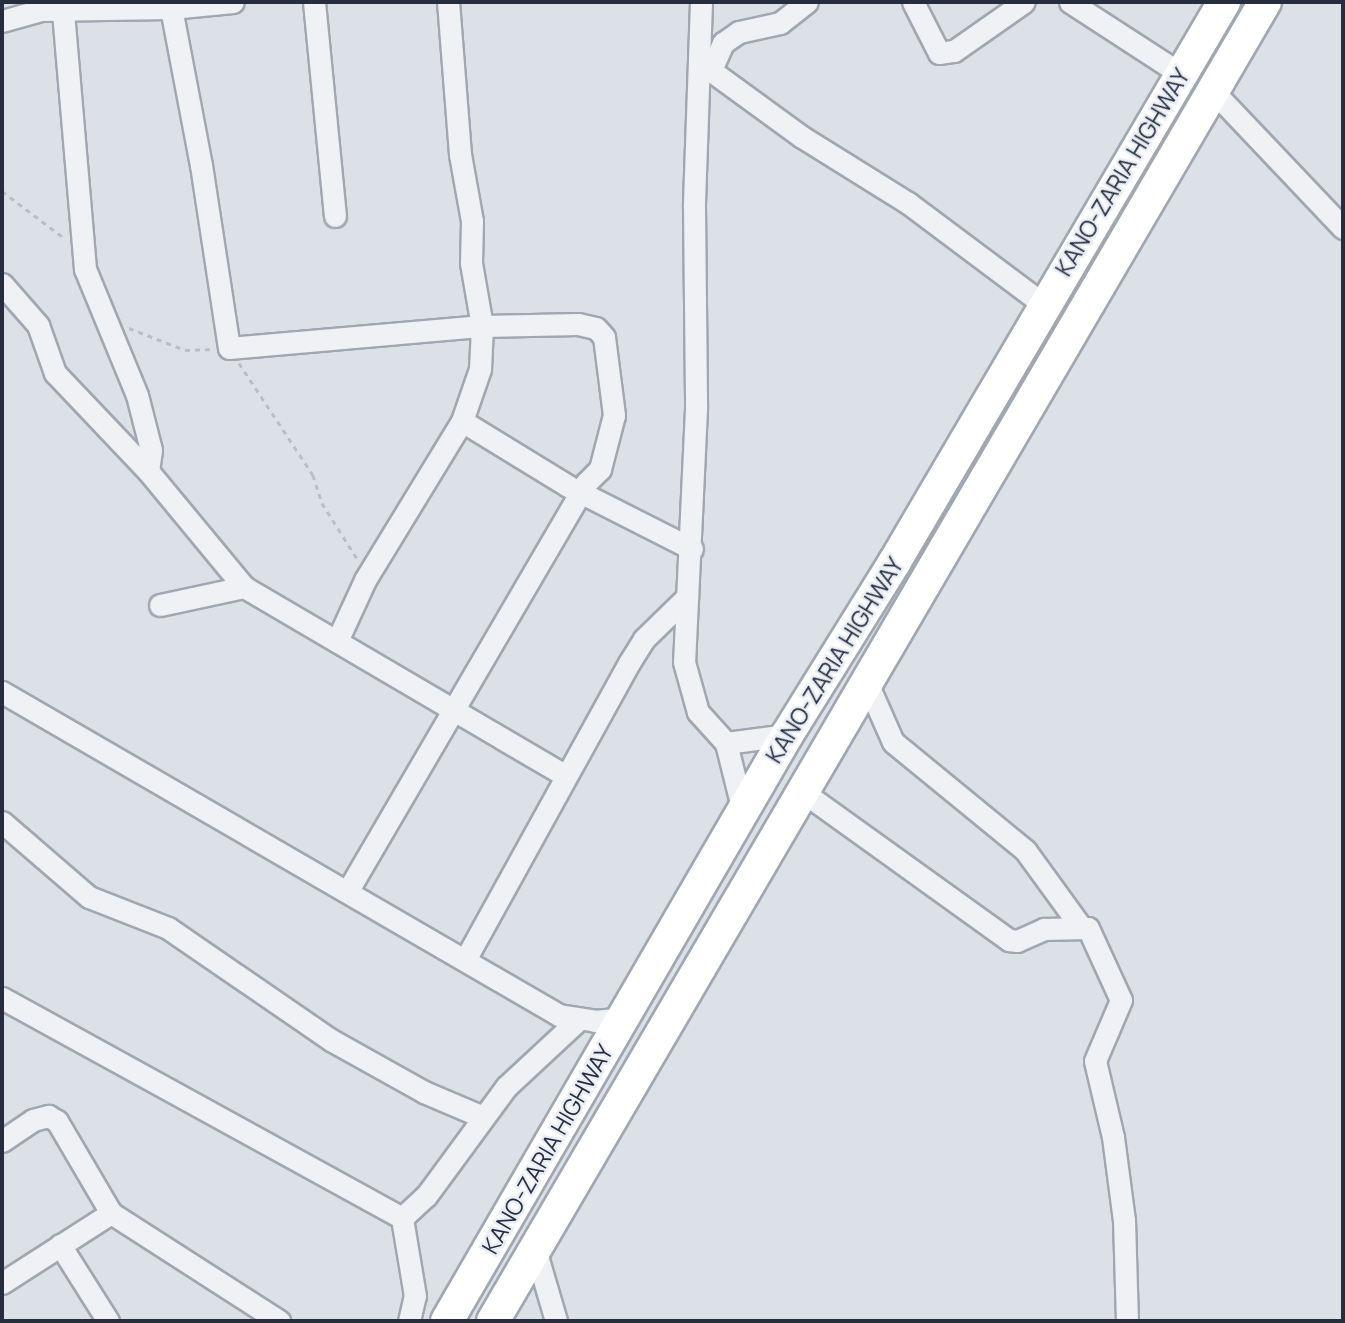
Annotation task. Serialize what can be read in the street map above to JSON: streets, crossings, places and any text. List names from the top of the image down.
{
  "streets": {
    "highway": ["KANO-ZARIA HIGHWAY"]
  }
}
